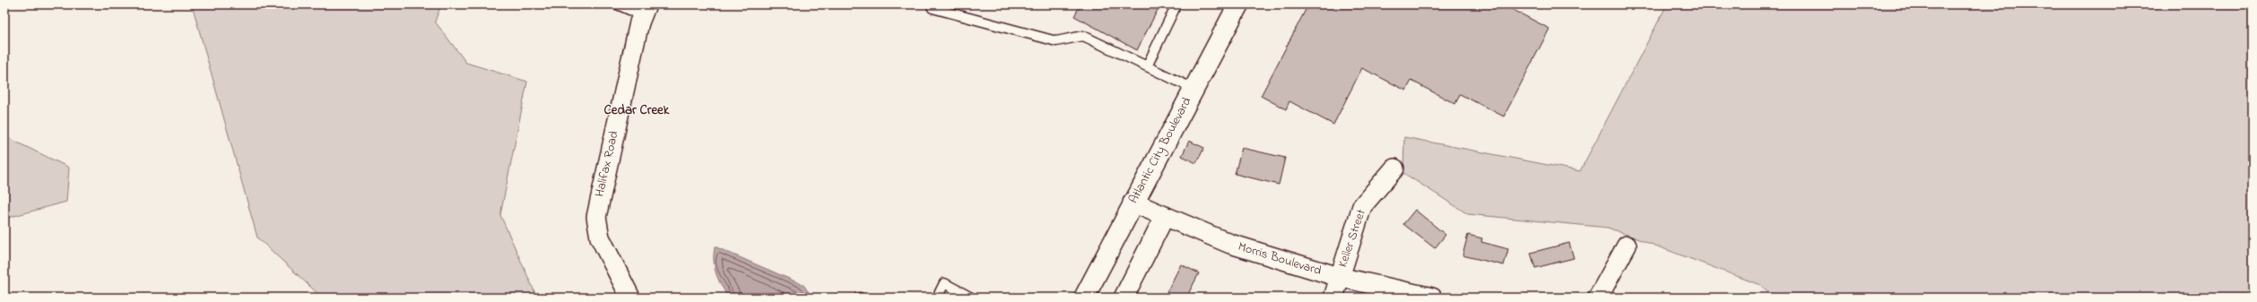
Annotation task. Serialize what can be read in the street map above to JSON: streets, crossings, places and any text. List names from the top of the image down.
{
  "streets": {
    "highway": ["Atlantic City Boulevard"],
    "street": ["Halifax Road", "Keller Street", "Morris Boulevard"]
  },
  "crossings": [
    ["Atlantic City Boulevard", "Morris Boulevard"],
    ["Keller Street", "Morris Boulevard"]
  ],
  "districts": ["Cedar Creek"]
}
